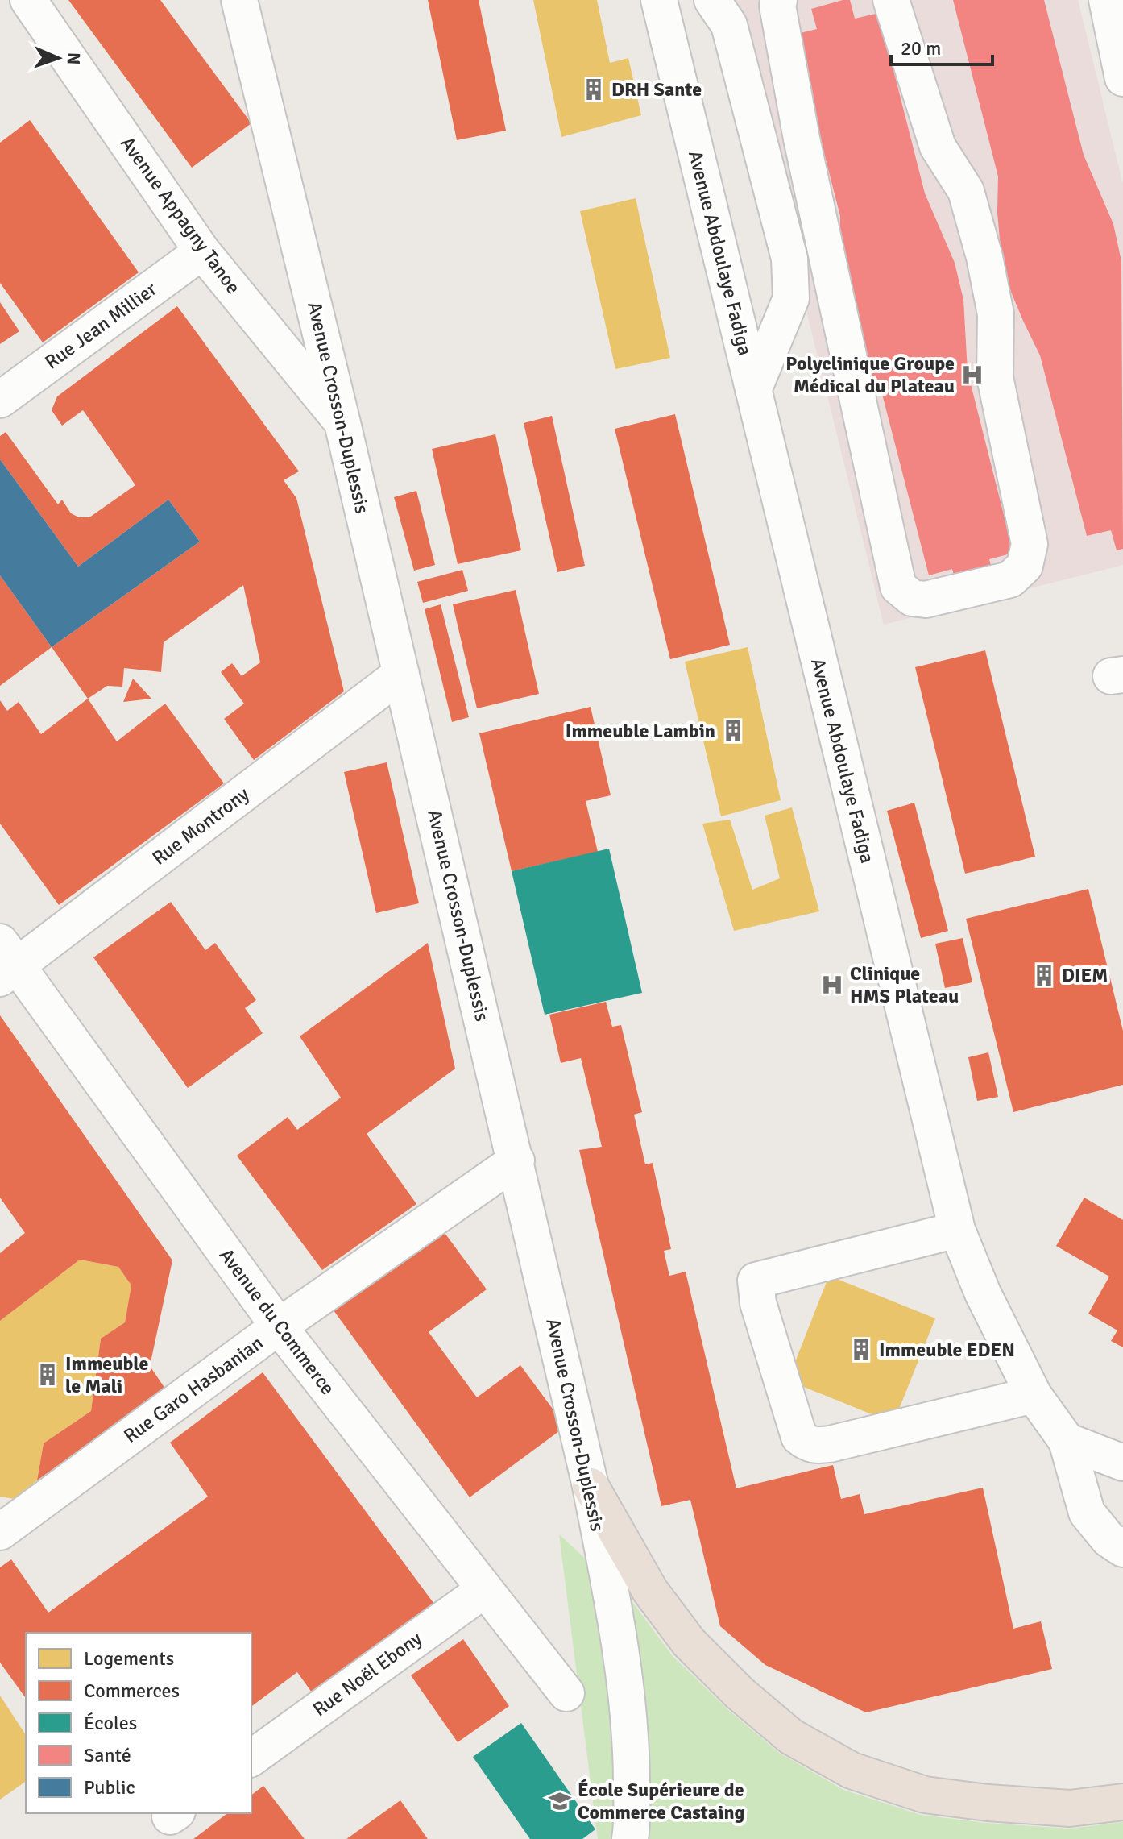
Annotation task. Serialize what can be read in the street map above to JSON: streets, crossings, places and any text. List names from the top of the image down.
{
  "streets": {
    "street": [
      "Avenue Appagny Tanoe",
      "Avenue Abdoulaye Fadiga",
      "Rue Jean Millier",
      "Avenue Crosson-Duplessis",
      "Rue Montrony",
      "Avenue du Commerce",
      "Rue Garo Hasbanian",
      "Rue Noël Ebony"
    ]
  },
  "crossings": [
    ["Avenue Appagny Tanoe", "Rue Jean Millier"],
    ["Avenue Appagny Tanoe", "Avenue Crosson-Duplessis"],
    ["Avenue Crosson-Duplessis", "Rue Montrony"],
    ["Avenue Crosson-Duplessis", "Rue Garo Hasbanian"],
    ["Rue Montrony", "Avenue du Commerce"],
    ["Avenue du Commerce", "Rue Garo Hasbanian"],
    ["Avenue du Commerce", "Rue Noël Ebony"]
  ],
  "places": {
    "building": [
      "DRH Sante",
      "Immeuble Lambin",
      "DIEM",
      "Immeuble EDEN",
      "Immeuble le Mali"
    ],
    "hospital": ["Polyclinique Groupe Médical du Plateau", "Clinique HMS Plateau"],
    "school or university": ["École Supérieure de Commerce Castaing"]
  },
  "legend": [
    "Logements",
    "Commerces",
    "Écoles",
    "Santé",
    "Public"
  ],
  "scale_bar": "20 m",
  "north": "right"
}
